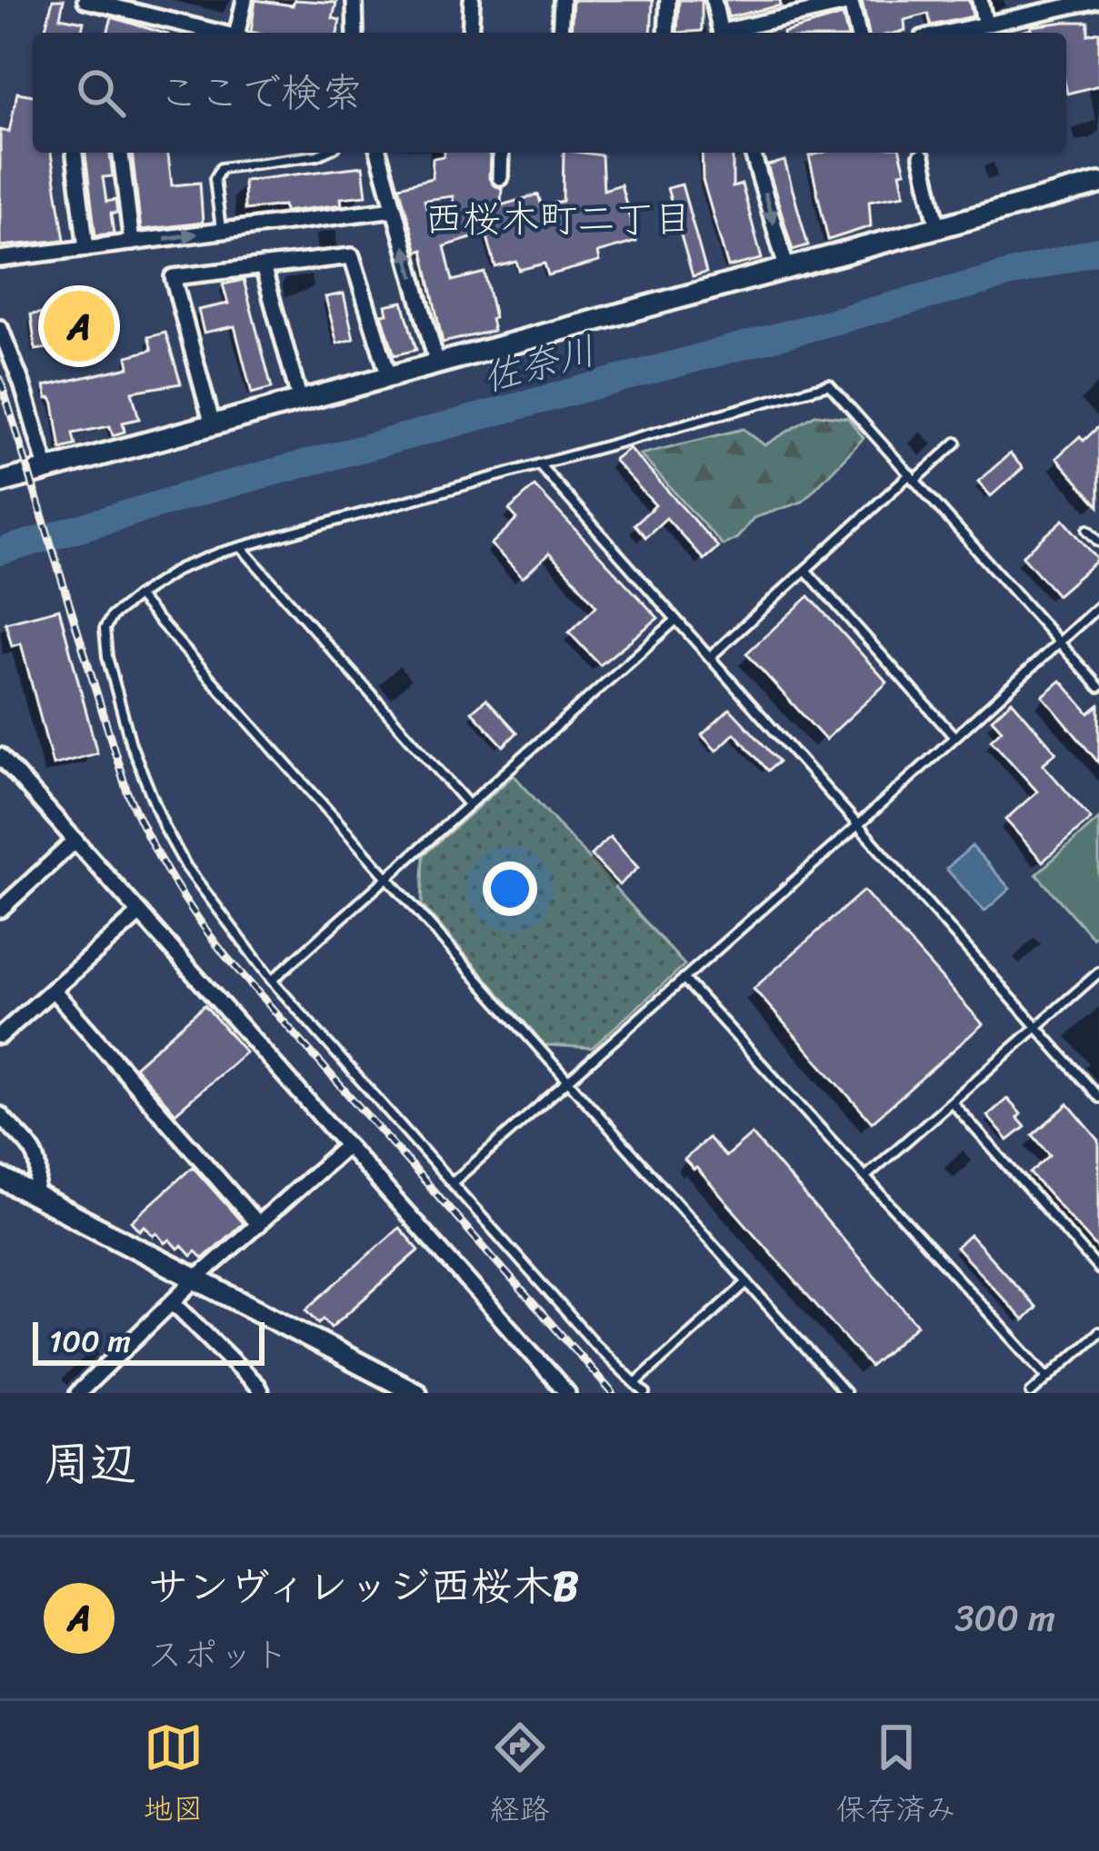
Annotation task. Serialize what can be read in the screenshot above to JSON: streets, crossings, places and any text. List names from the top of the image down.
{
  "districts": ["西桜木町二丁目"],
  "water": ["佐奈川"],
  "scale_bar": "100 m",
  "page": {
    "search": "ここで検索",
    "pins": "A",
    "scale": "100 m",
    "heading": "周辺",
    "list": [
      {
        "mark": "A",
        "name": "サンヴィレッジ西桜木B",
        "note": "スポット",
        "value": "300 m"
      }
    ],
    "nav": ["地図", "経路", "保存済み"]
  }
}
